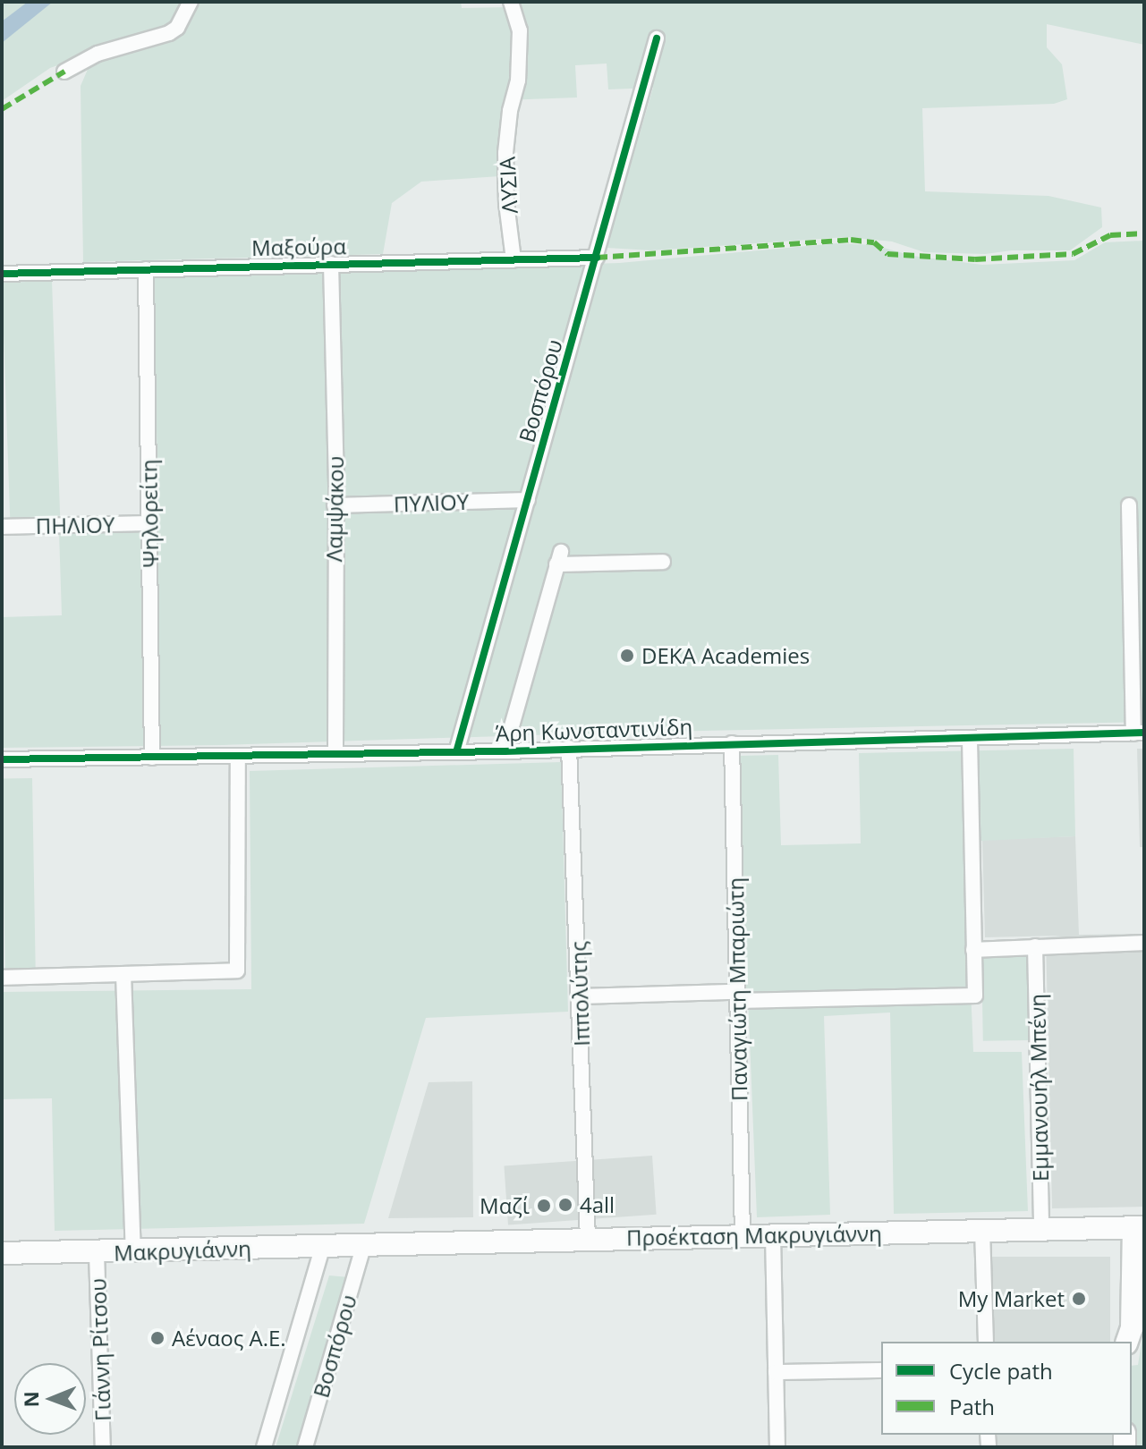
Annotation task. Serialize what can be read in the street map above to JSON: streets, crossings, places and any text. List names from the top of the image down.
{
  "streets": {
    "main road": ["Προέκταση Μακρυγιάννη", "Μακρυγιάννη"],
    "street": [
      "ΛΥΣΙΑ",
      "Μαξούρα",
      "Βοσπόρου",
      "ΠΥΛΙΟΥ",
      "Λαμψάκου",
      "Ψηλορείτη",
      "ΠΗΛΙΟΥ",
      "Άρη Κωνσταντινίδη",
      "Παναγιώτη Μπαριώτη",
      "Ιππολύτης",
      "Εμμανουήλ Μπένη",
      "Γιάννη Ρίτσου"
    ]
  },
  "crossings": [
    ["ΛΥΣΙΑ", "Μαξούρα"],
    ["Μαξούρα", "Βοσπόρου"],
    ["Μαξούρα", "Λαμψάκου"],
    ["Μαξούρα", "Ψηλορείτη"],
    ["Βοσπόρου", "ΠΥΛΙΟΥ"],
    ["Βοσπόρου", "Άρη Κωνσταντινίδη"],
    ["Βοσπόρου", "Προέκταση Μακρυγιάννη"],
    ["Βοσπόρου", "Μακρυγιάννη"],
    ["ΠΥΛΙΟΥ", "Λαμψάκου"],
    ["Λαμψάκου", "Άρη Κωνσταντινίδη"],
    ["Ψηλορείτη", "ΠΗΛΙΟΥ"],
    ["Ψηλορείτη", "Άρη Κωνσταντινίδη"],
    ["Άρη Κωνσταντινίδη", "Παναγιώτη Μπαριώτη"],
    ["Άρη Κωνσταντινίδη", "Ιππολύτης"],
    ["Παναγιώτη Μπαριώτη", "Προέκταση Μακρυγιάννη"],
    ["Ιππολύτης", "Προέκταση Μακρυγιάννη"],
    ["Εμμανουήλ Μπένη", "Προέκταση Μακρυγιάννη"],
    ["Προέκταση Μακρυγιάννη", "Μακρυγιάννη"],
    ["Μακρυγιάννη", "Γιάννη Ρίτσου"]
  ],
  "places": [
    "DEKA Academies",
    "4all",
    "Μαζί",
    "Μy Μarket",
    "Αέναος Α.Ε."
  ],
  "legend": ["Cycle path", "Path"],
  "north": "left"
}
